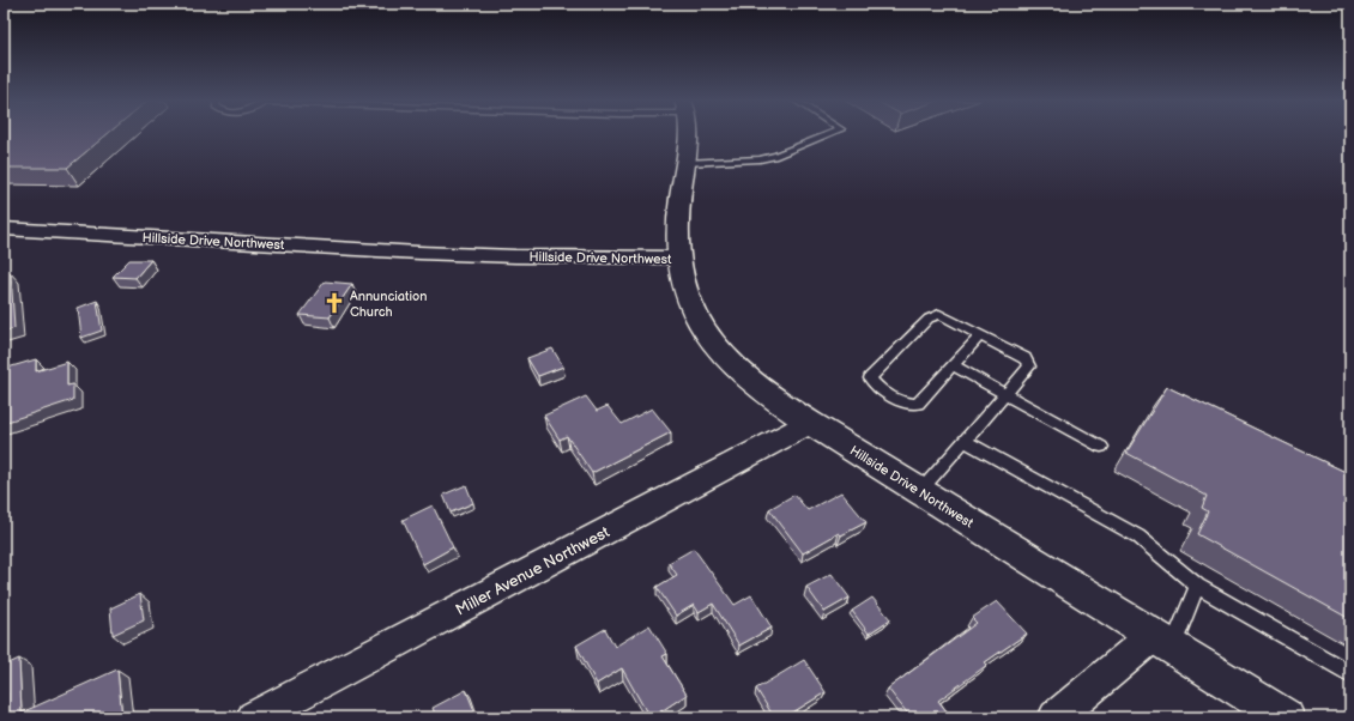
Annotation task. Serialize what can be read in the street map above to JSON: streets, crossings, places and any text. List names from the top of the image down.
{
  "streets": {
    "main road": ["Hillside Drive Northwest"],
    "street": ["Miller Avenue Northwest"]
  },
  "crossings": [
    ["Hillside Drive Northwest", "Miller Avenue Northwest"]
  ],
  "places": {
    "church": ["Annunciation Church"]
  }
}
